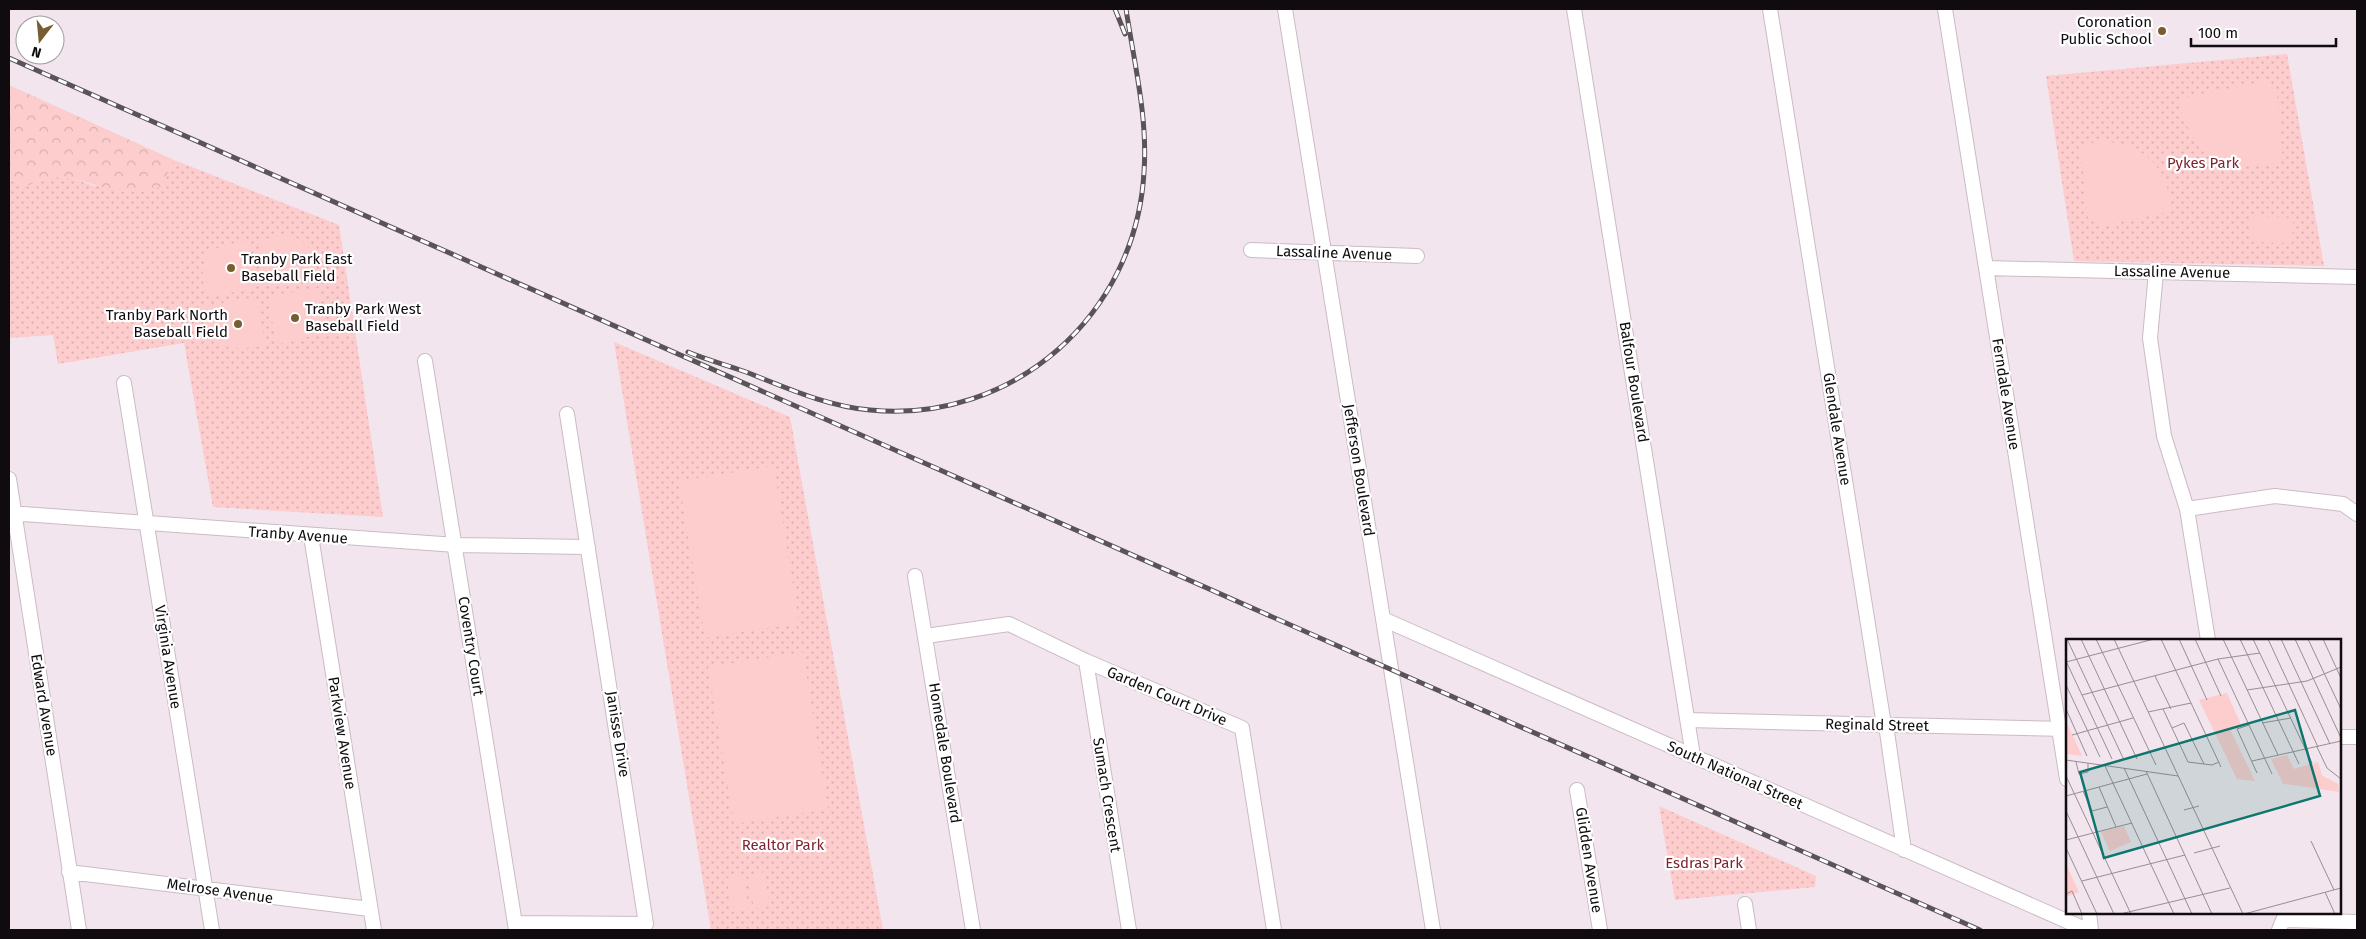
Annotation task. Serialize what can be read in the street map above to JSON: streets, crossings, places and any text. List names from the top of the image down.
{
  "streets": {
    "street": [
      "Lassaline Avenue",
      "Balfour Boulevard",
      "Ferndale Avenue",
      "Glendale Avenue",
      "Jefferson Boulevard",
      "Tranby Avenue",
      "Coventry Court",
      "Virginia Avenue",
      "Garden Court Drive",
      "Edward Avenue",
      "Reginald Street",
      "Parkview Avenue",
      "Janisse Drive",
      "Homedale Boulevard",
      "South National Street",
      "Sumach Crescent",
      "Glidden Avenue",
      "Melrose Avenue"
    ]
  },
  "crossings": [
    ["Lassaline Avenue", "Ferndale Avenue"],
    ["Lassaline Avenue", "Jefferson Boulevard"],
    ["Balfour Boulevard", "Reginald Street"],
    ["Balfour Boulevard", "South National Street"],
    ["Ferndale Avenue", "Reginald Street"],
    ["Glendale Avenue", "Reginald Street"],
    ["Glendale Avenue", "South National Street"],
    ["Jefferson Boulevard", "South National Street"],
    ["Tranby Avenue", "Coventry Court"],
    ["Tranby Avenue", "Virginia Avenue"],
    ["Tranby Avenue", "Edward Avenue"],
    ["Tranby Avenue", "Parkview Avenue"],
    ["Tranby Avenue", "Janisse Drive"],
    ["Coventry Court", "Janisse Drive"],
    ["Virginia Avenue", "Melrose Avenue"],
    ["Garden Court Drive", "Homedale Boulevard"],
    ["Garden Court Drive", "Sumach Crescent"],
    ["Edward Avenue", "Melrose Avenue"],
    ["Parkview Avenue", "Melrose Avenue"]
  ],
  "parks": ["Pykes Park", "Realtor Park", "Esdras Park"],
  "places": [
    "Coronation Public School",
    "Tranby Park East Baseball Field",
    "Tranby Park West Baseball Field",
    "Tranby Park North Baseball Field"
  ],
  "scale_bar": "100 m",
  "north": "bottom"
}
